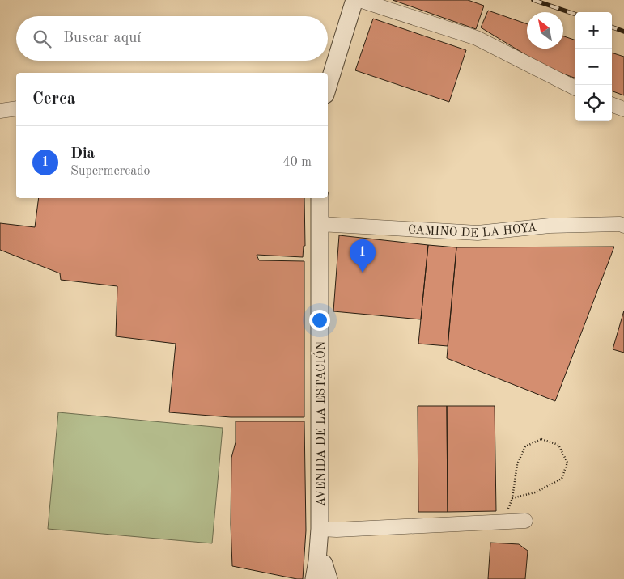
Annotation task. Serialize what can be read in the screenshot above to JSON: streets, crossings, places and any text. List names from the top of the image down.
{
  "streets": {
    "street": ["CAMINO DE LA HOYA", "AVENIDA DE LA ESTACIÓN"]
  },
  "crossings": [
    ["CAMINO DE LA HOYA", "AVENIDA DE LA ESTACIÓN"]
  ],
  "north": "top left",
  "page": {
    "map_buttons": ["+", "−"],
    "search": "Buscar aquí",
    "heading": "Cerca",
    "list": [
      {
        "mark": "1",
        "name": "Dia",
        "note": "Supermercado",
        "value": "40 m"
      }
    ],
    "pins": "1"
  }
}
